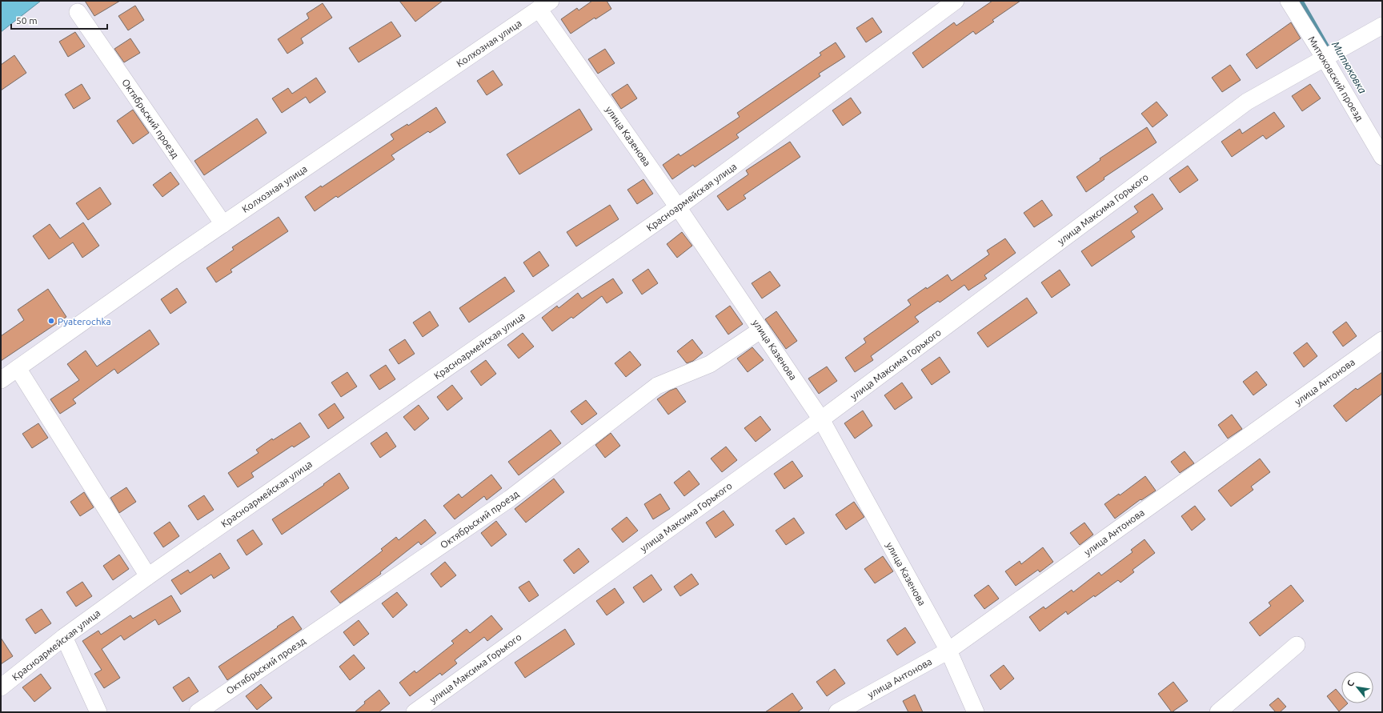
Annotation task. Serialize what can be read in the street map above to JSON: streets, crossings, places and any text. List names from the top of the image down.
{
  "streets": {
    "street": [
      "Колхозная улица",
      "Митюковский проезд",
      "Октябрьский проезд",
      "улица Казенова",
      "Красноармейская улица",
      "улица Максима Горького",
      "улица Антонова"
    ]
  },
  "crossings": [
    ["Колхозная улица", "Октябрьский проезд"],
    ["Колхозная улица", "улица Казенова"],
    ["Митюковский проезд", "улица Максима Горького"],
    ["Октябрьский проезд", "улица Казенова"],
    ["улица Казенова", "Красноармейская улица"],
    ["улица Казенова", "улица Максима Горького"],
    ["улица Казенова", "улица Антонова"]
  ],
  "water": ["Митюковка"],
  "places": ["Pyaterochka"],
  "scale_bar": "50 m",
  "north": "top left"
}
